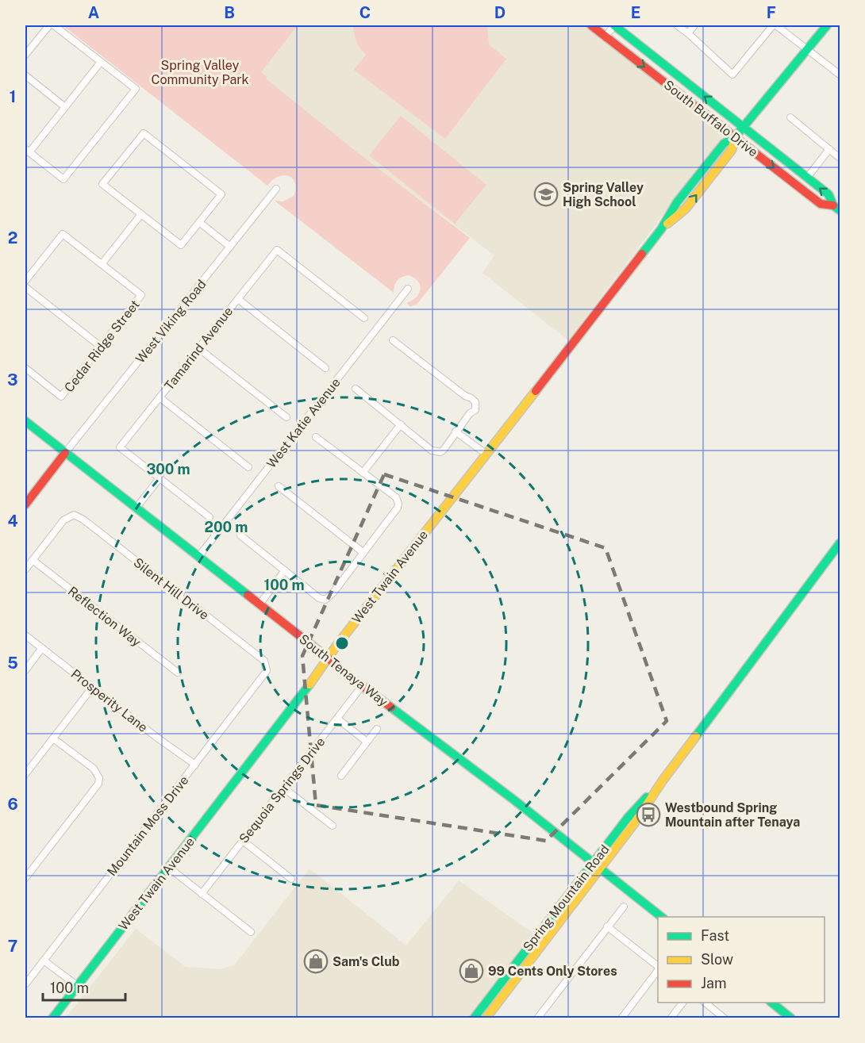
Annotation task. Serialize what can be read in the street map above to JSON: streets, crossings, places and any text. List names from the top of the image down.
{
  "streets": {
    "street": [
      "South Buffalo Drive",
      "West Viking Road",
      "Cedar Ridge Street",
      "Tamarind Avenue",
      "West Katie Avenue",
      "West Twain Avenue",
      "Silent Hill Drive",
      "Reflection Way",
      "South Tenaya Way",
      "Prosperity Lane",
      "Sequoia Springs Drive",
      "Mountain Moss Drive",
      "Spring Mountain Road"
    ]
  },
  "crossings": [
    ["South Buffalo Drive", "West Twain Avenue"],
    ["West Viking Road", "South Tenaya Way"],
    ["West Katie Avenue", "South Tenaya Way"],
    ["West Twain Avenue", "South Tenaya Way"],
    ["Silent Hill Drive", "Reflection Way"],
    ["Silent Hill Drive", "Mountain Moss Drive"],
    ["South Tenaya Way", "Sequoia Springs Drive"],
    ["South Tenaya Way", "Spring Mountain Road"],
    ["Prosperity Lane", "Mountain Moss Drive"]
  ],
  "parks": ["Spring Valley Community Park"],
  "places": {
    "school or university": ["Spring Valley High School"],
    "bus stop": ["Westbound Spring Mountain after Tenaya"],
    "shop": ["Sam's Club", "99 Cents Only Stores"]
  },
  "legend": ["Fast", "Slow", "Jam"],
  "scale_bar": "100 m",
  "grid": {
    "columns": [
      "A",
      "B",
      "C",
      "D",
      "E",
      "F"
    ],
    "rows": [
      "1",
      "2",
      "3",
      "4",
      "5",
      "6",
      "7"
    ]
  },
  "rings": ["300 m", "200 m", "100 m"]
}
